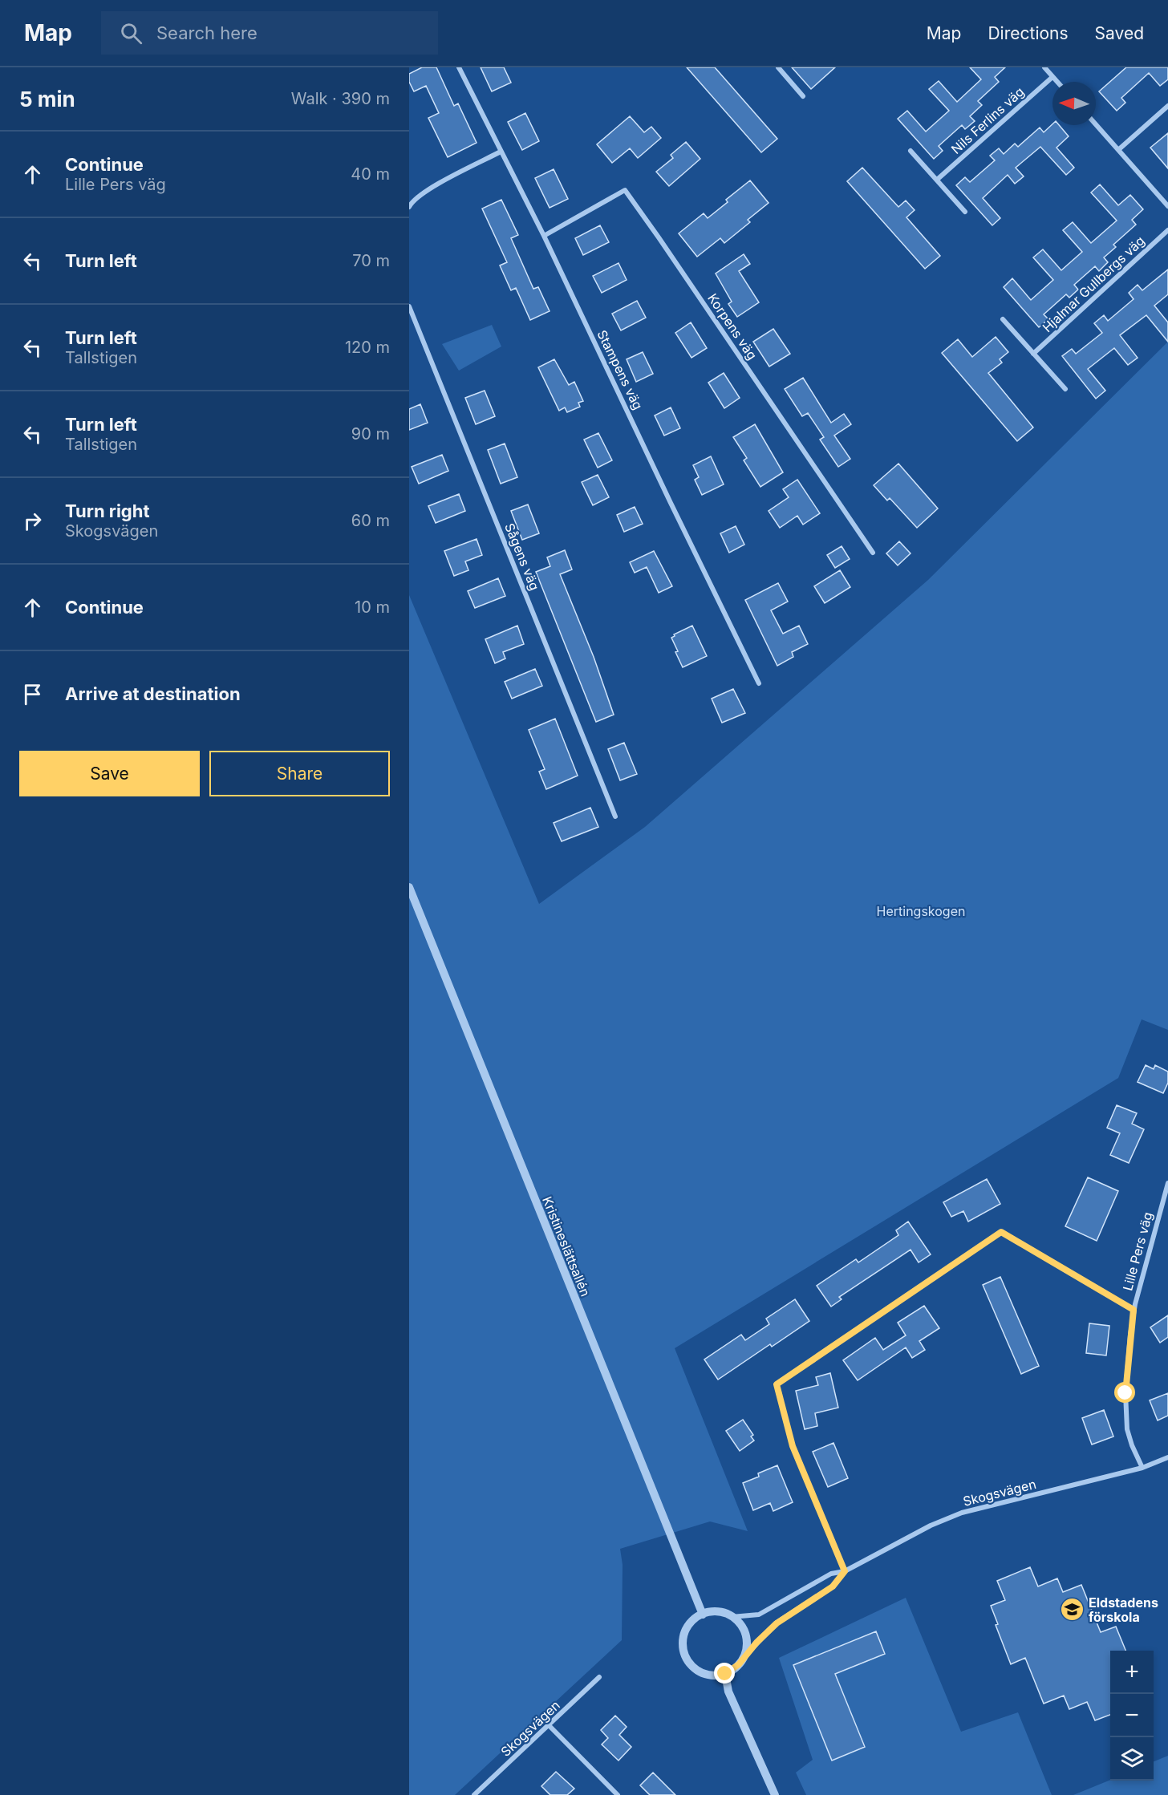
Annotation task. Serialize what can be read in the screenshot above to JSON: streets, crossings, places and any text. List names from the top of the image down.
{
  "streets": {
    "street": [
      "Nils Ferlins väg",
      "Hjalmar Gullbergs väg",
      "Korpens väg",
      "Stampens väg",
      "Sågens väg",
      "Kristineslättsallén",
      "Lille Pers väg",
      "Skogsvägen"
    ]
  },
  "crossings": [
    ["Korpens väg", "Stampens väg"],
    ["Kristineslättsallén", "Skogsvägen"],
    ["Lille Pers väg", "Skogsvägen"]
  ],
  "parks": ["Hertingskogen"],
  "places": {
    "school or university": ["Eldstadens förskola"]
  },
  "north": "left",
  "page": {
    "header": "Map",
    "search": "Search here",
    "nav": ["Map", "Directions", "Saved"],
    "heading": ["5 min", "Walk · 390 m"],
    "list": [
      ["Continue", "Lille Pers väg", "40 m"],
      ["Turn left", "70 m"],
      ["Turn left", "Tallstigen", "120 m"],
      ["Turn left", "Tallstigen", "90 m"],
      ["Turn right", "Skogsvägen", "60 m"],
      ["Continue", "10 m"],
      "Arrive at destination"
    ],
    "buttons": ["Save", "Share"],
    "map_buttons": ["+", "−"]
  }
}
